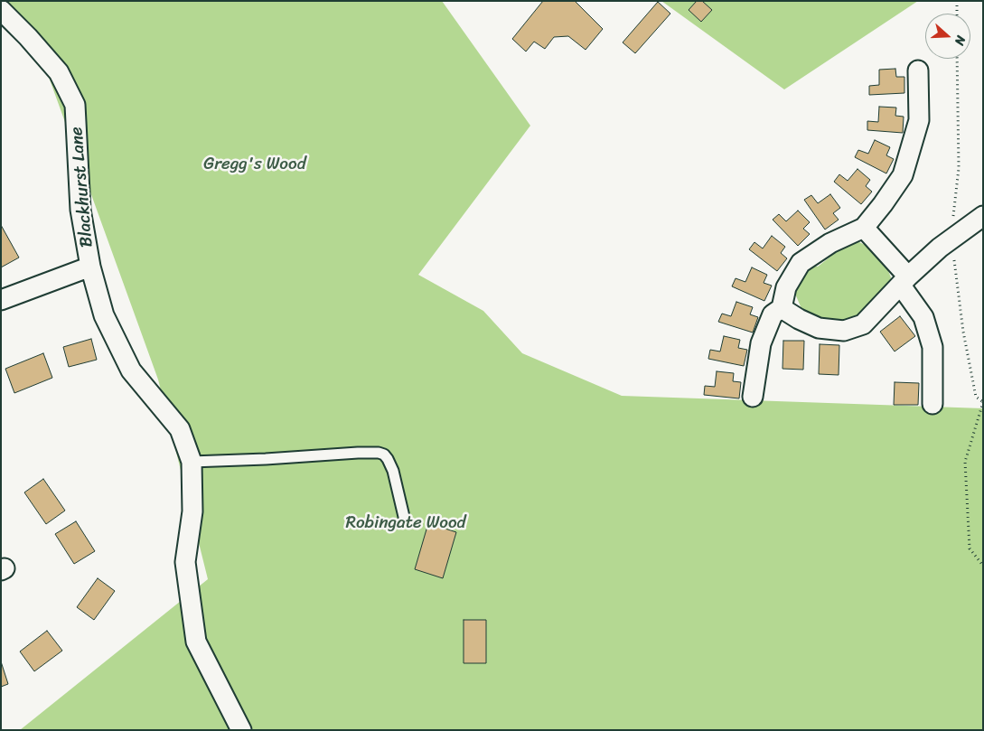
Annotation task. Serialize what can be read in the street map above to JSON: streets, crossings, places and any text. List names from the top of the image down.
{
  "streets": {
    "street": ["Blackhurst Lane"]
  },
  "parks": ["Gregg's Wood", "Robingate Wood"],
  "north": "right"
}
